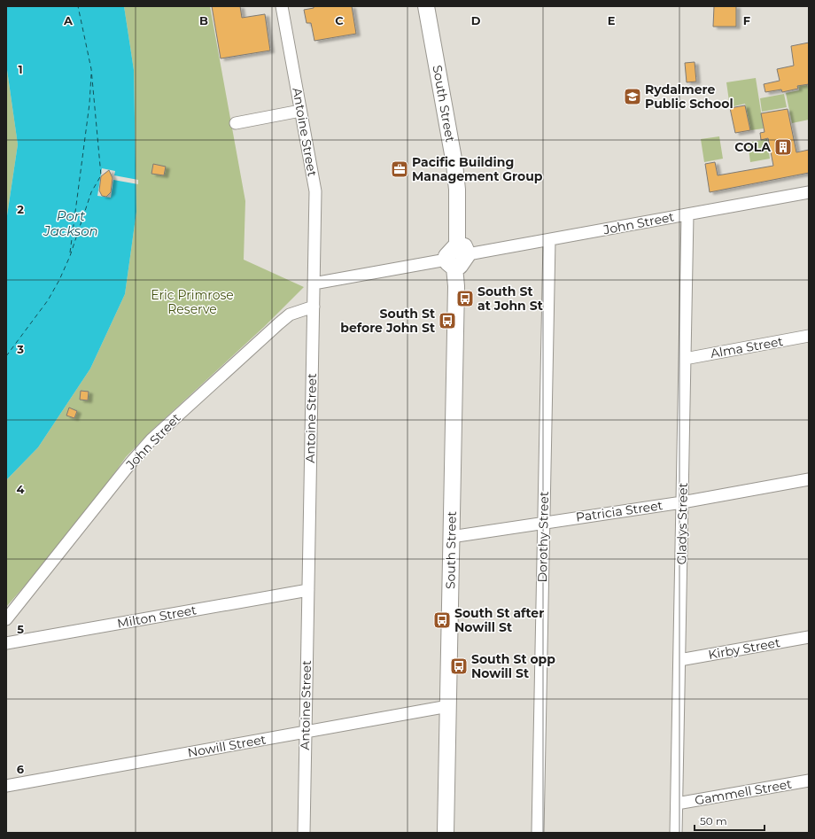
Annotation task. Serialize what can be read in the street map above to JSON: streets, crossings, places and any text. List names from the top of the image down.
{
  "streets": {
    "street": [
      "South Street",
      "Antoine Street",
      "John Street",
      "Alma Street",
      "Patricia Street",
      "Gladys Street",
      "Dorothy Street",
      "Milton Street",
      "Kirby Street",
      "Nowill Street",
      "Gammell Street"
    ]
  },
  "crossings": [
    ["South Street", "John Street"],
    ["South Street", "Patricia Street"],
    ["South Street", "Nowill Street"],
    ["Antoine Street", "John Street"],
    ["Antoine Street", "Milton Street"],
    ["Antoine Street", "Nowill Street"],
    ["John Street", "Gladys Street"],
    ["John Street", "Dorothy Street"],
    ["Alma Street", "Gladys Street"],
    ["Patricia Street", "Gladys Street"],
    ["Patricia Street", "Dorothy Street"],
    ["Gladys Street", "Kirby Street"],
    ["Gladys Street", "Gammell Street"]
  ],
  "water": ["Port Jackson"],
  "parks": ["Eric Primrose Reserve"],
  "places": {
    "school or university": ["Rydalmere Public School"],
    "building": ["COLA"],
    "office": ["Pacific Building Management Group"],
    "bus stop": [
      "South St at John St",
      "South St before John St",
      "South St after Nowill St",
      "South St opp Nowill St"
    ]
  },
  "scale_bar": "50 m",
  "grid": {
    "columns": [
      "A",
      "B",
      "C",
      "D",
      "E",
      "F"
    ],
    "rows": [
      "1",
      "2",
      "3",
      "4",
      "5",
      "6"
    ]
  }
}
